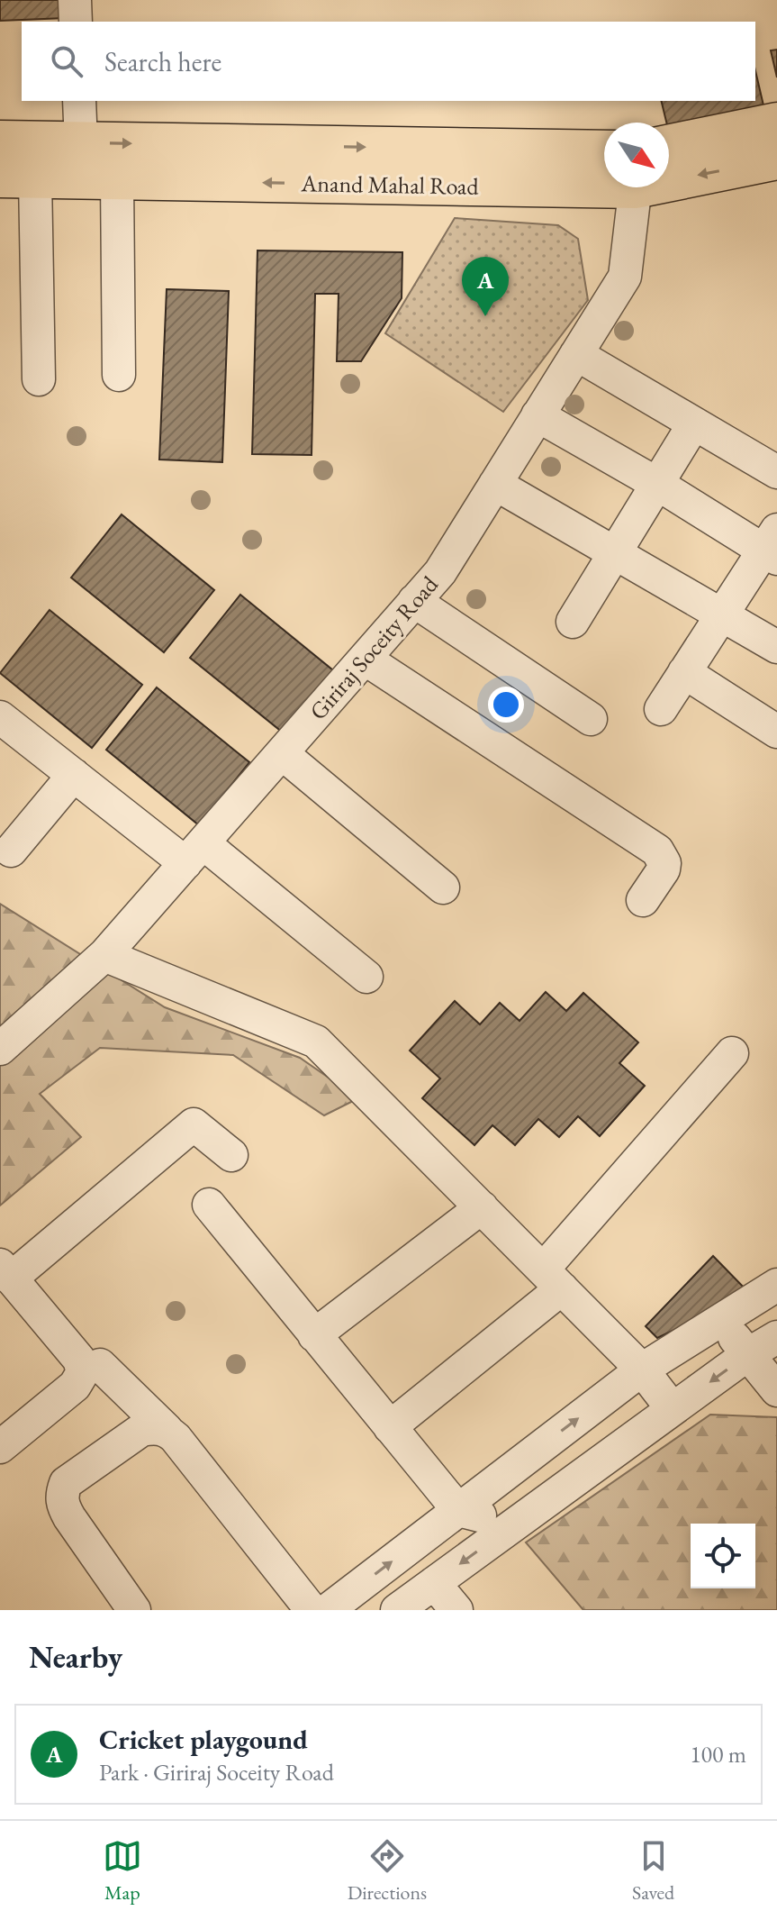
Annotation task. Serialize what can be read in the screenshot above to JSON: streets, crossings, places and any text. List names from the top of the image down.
{
  "streets": {
    "main road": ["Anand Mahal Road"],
    "street": ["Giriraj Soceity Road"]
  },
  "north": "bottom right",
  "page": {
    "search": "Search here",
    "pins": "A",
    "heading": "Nearby",
    "list": [
      {
        "mark": "A",
        "name": "Cricket playgound",
        "note": "Park · Giriraj Soceity Road",
        "value": "100 m"
      }
    ],
    "nav": ["Map", "Directions", "Saved"]
  }
}
